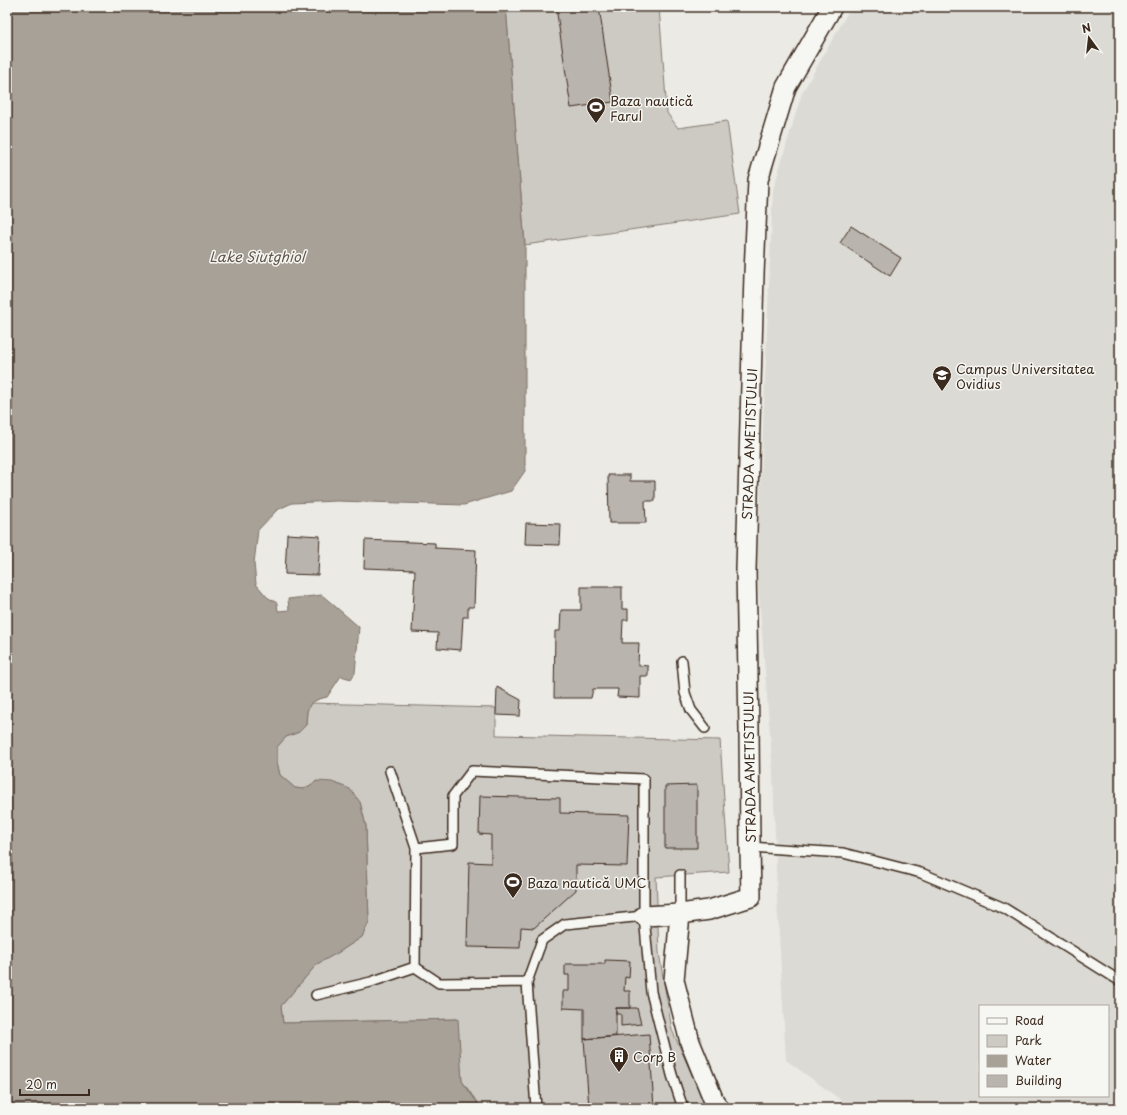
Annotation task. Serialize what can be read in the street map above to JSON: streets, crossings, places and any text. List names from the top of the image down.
{
  "streets": {
    "street": ["STRADA AMETISTULUI"]
  },
  "water": ["Lake Siutghiol"],
  "places": {
    "sports": ["Baza nautică Farul", "Baza nautică UMC"],
    "school or university": ["Campus Universitatea Ovidius"],
    "building": ["Corp B"]
  },
  "legend": [
    "Road",
    "Park",
    "Water",
    "Building"
  ],
  "scale_bar": "20 m",
  "north": "top"
}
